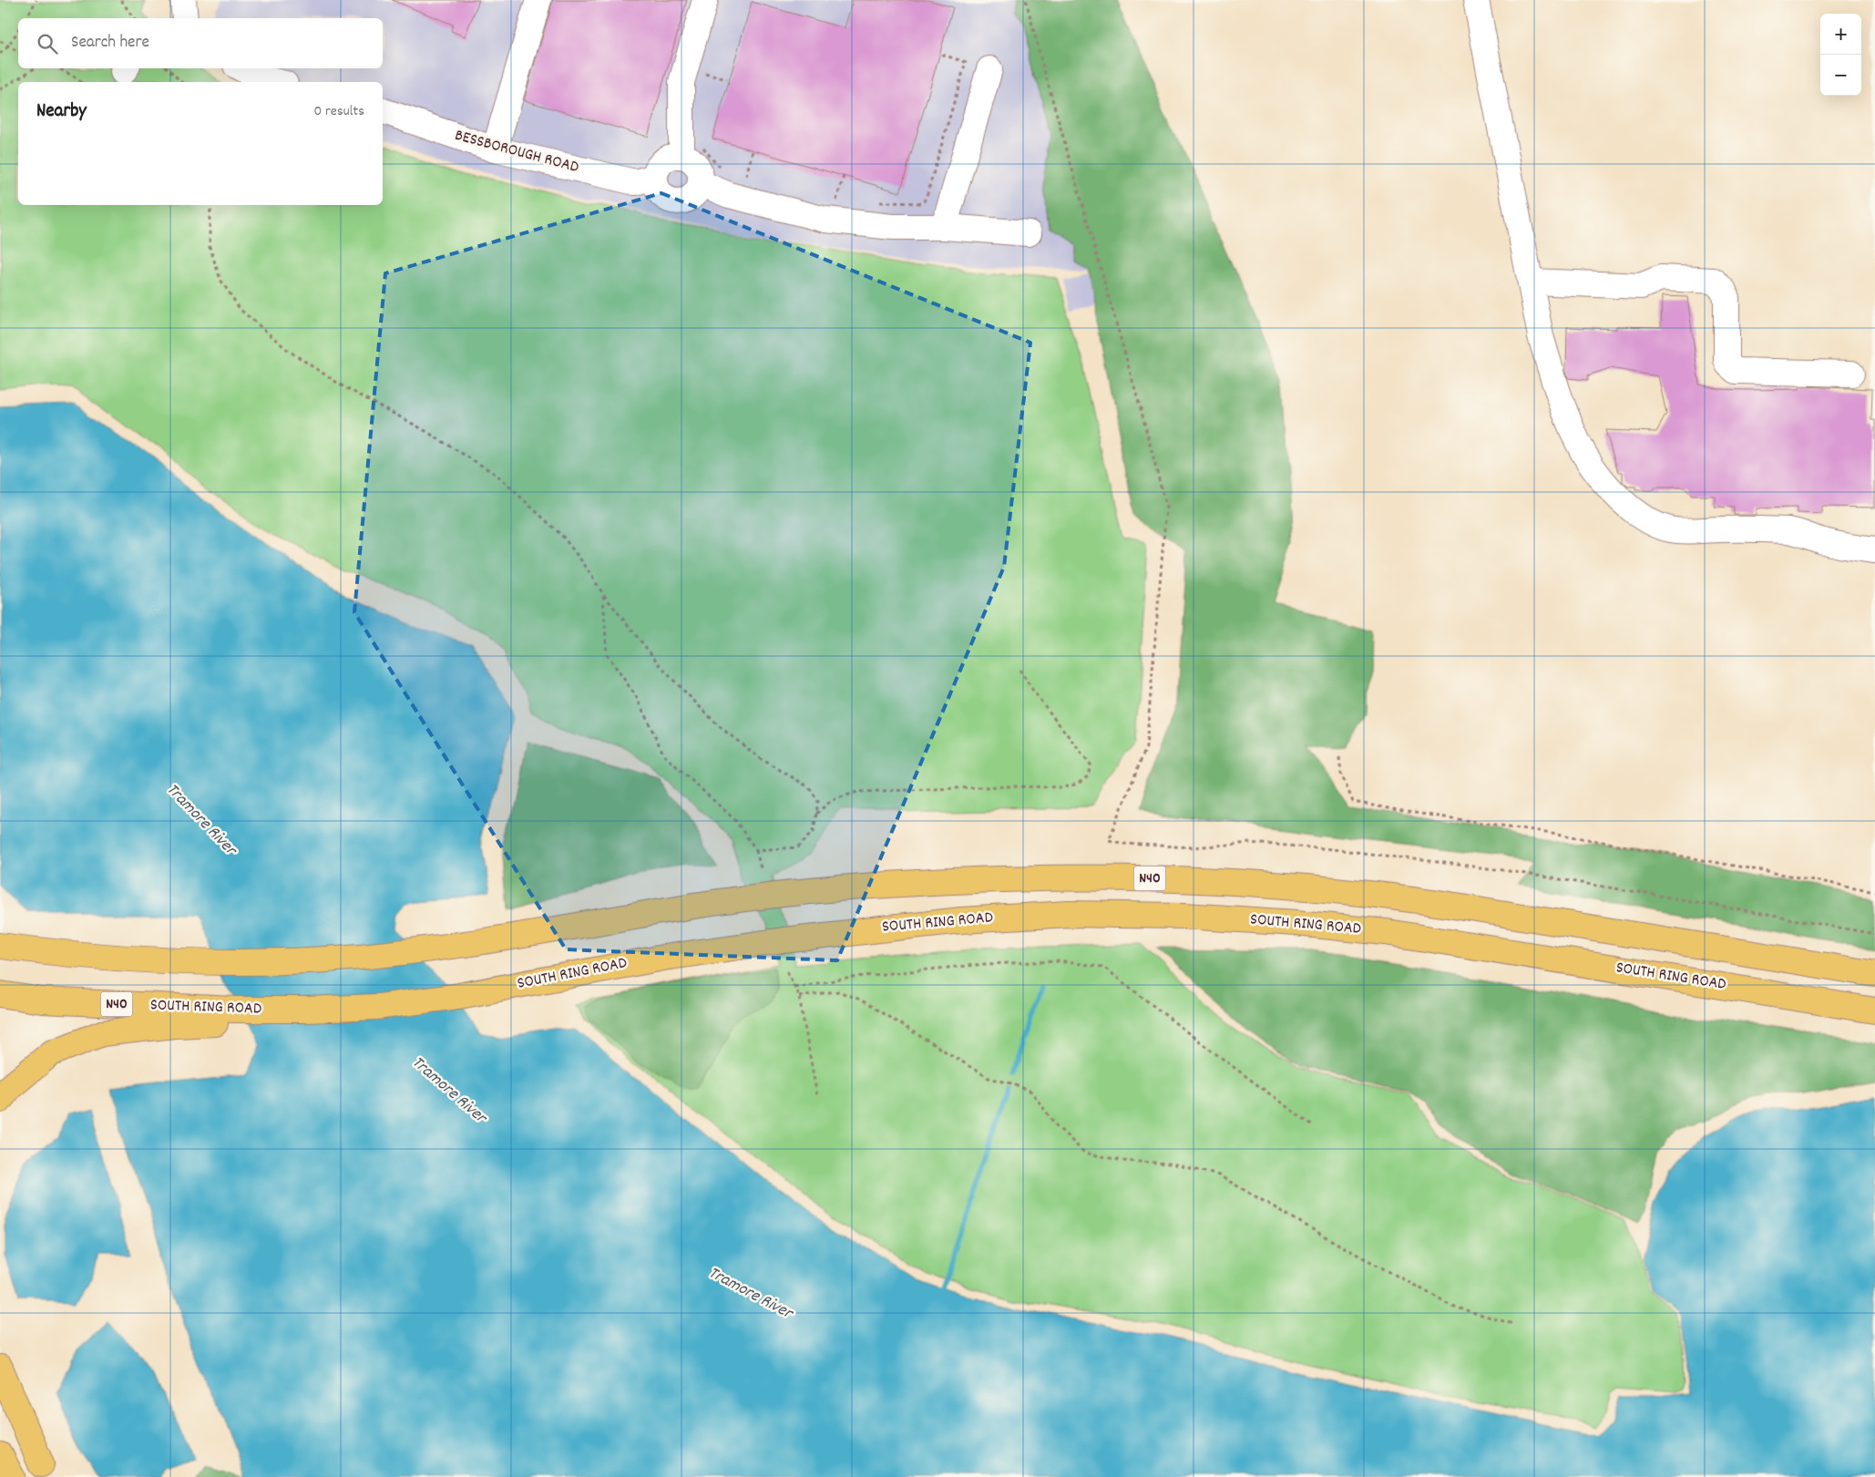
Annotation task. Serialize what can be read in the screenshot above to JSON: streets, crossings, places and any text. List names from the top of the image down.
{
  "streets": {
    "highway": ["N40", "SOUTH RING ROAD"],
    "street": ["BESSBOROUGH ROAD"]
  },
  "water": ["Tramore River"],
  "page": {
    "map_buttons": ["+", "−"],
    "search": "Search here",
    "heading": ["Nearby", "0 results"]
  }
}
